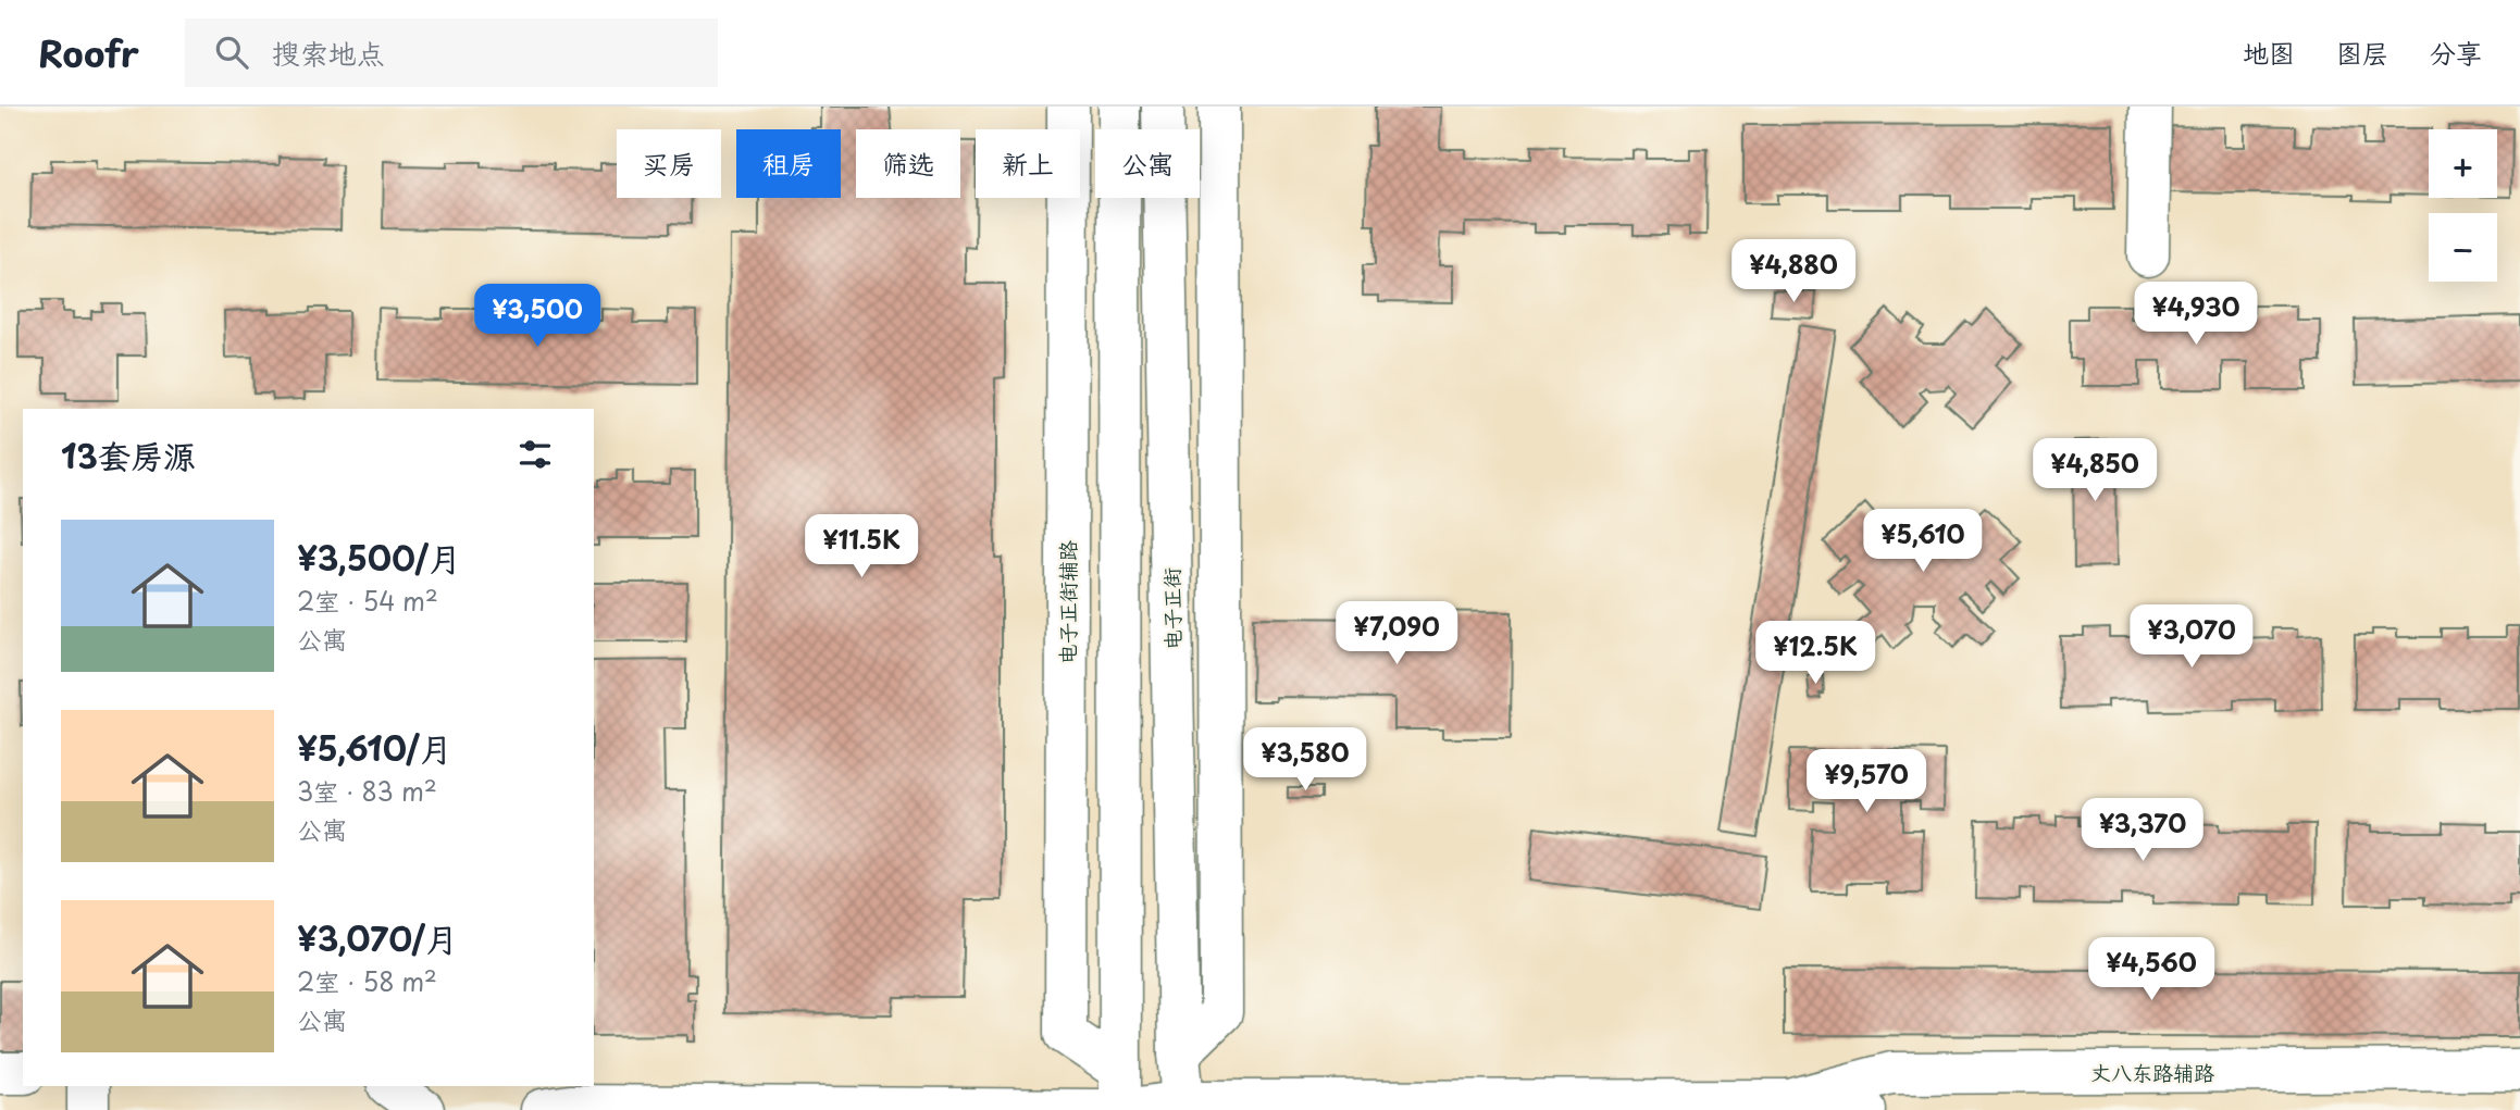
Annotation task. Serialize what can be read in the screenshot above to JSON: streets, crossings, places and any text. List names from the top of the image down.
{
  "streets": {
    "main road": ["电子正街辅路", "电子正街", "丈八东路辅路"]
  },
  "page": {
    "header": "Roofr",
    "search": "搜索地点",
    "nav": ["地图", "图层", "分享"],
    "map_buttons": ["+", "−"],
    "chip": [
      "买房",
      "租房",
      "筛选",
      "新上",
      "公寓"
    ],
    "price": [
      "¥4,880",
      "¥4,930",
      "¥3,500",
      "¥4,850",
      "¥5,610",
      "¥11.5K",
      "¥7,090",
      "¥3,070",
      "¥12.5K",
      "¥3,580",
      "¥9,570",
      "¥3,370",
      "¥4,560"
    ],
    "heading": "13套房源",
    "list": [
      {
        "name": "¥3,500/月",
        "note": "2室 · 54 m² · 公寓"
      },
      {
        "name": "¥5,610/月",
        "note": "3室 · 83 m² · 公寓"
      },
      {
        "name": "¥3,070/月",
        "note": "2室 · 58 m² · 公寓"
      }
    ]
  }
}
